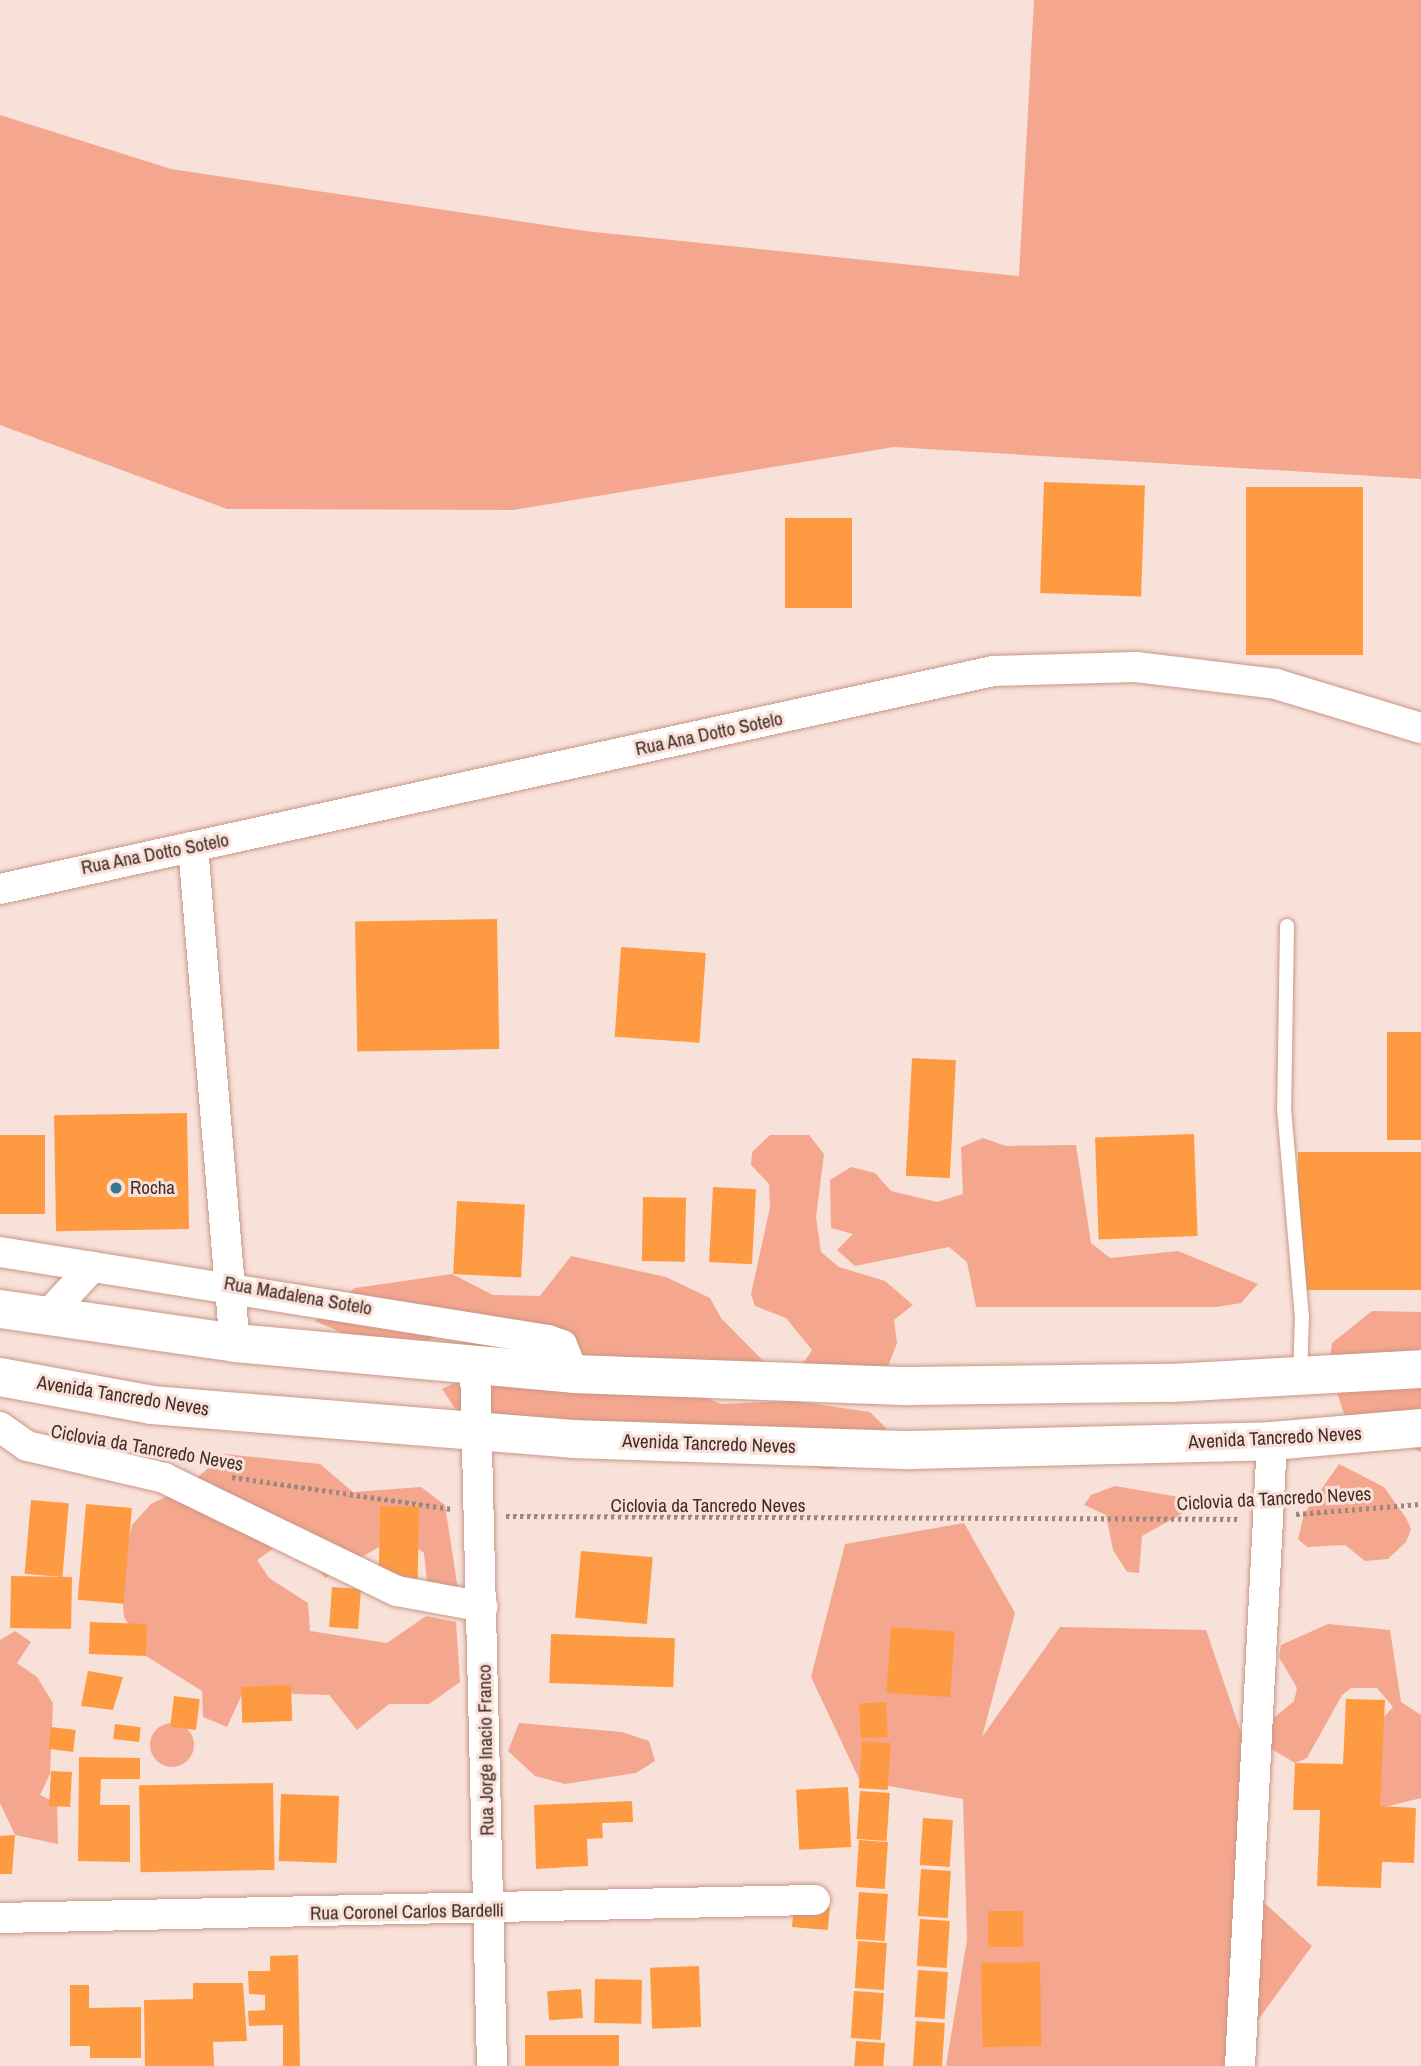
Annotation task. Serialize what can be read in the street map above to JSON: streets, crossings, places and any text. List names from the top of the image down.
{
  "streets": {
    "main road": ["Avenida Tancredo Neves"],
    "street": [
      "Rua Ana Dotto Sotelo",
      "Rua Madalena Sotelo",
      "Rua Jorge Inacio Franco",
      "Rua Coronel Carlos Bardelli"
    ],
    "path": ["Ciclovia da Tancredo Neves"]
  },
  "crossings": [
    ["Avenida Tancredo Neves", "Rua Jorge Inacio Franco"],
    ["Ciclovia da Tancredo Neves", "Rua Jorge Inacio Franco"],
    ["Rua Jorge Inacio Franco", "Rua Coronel Carlos Bardelli"]
  ],
  "places": ["Rocha"]
}
